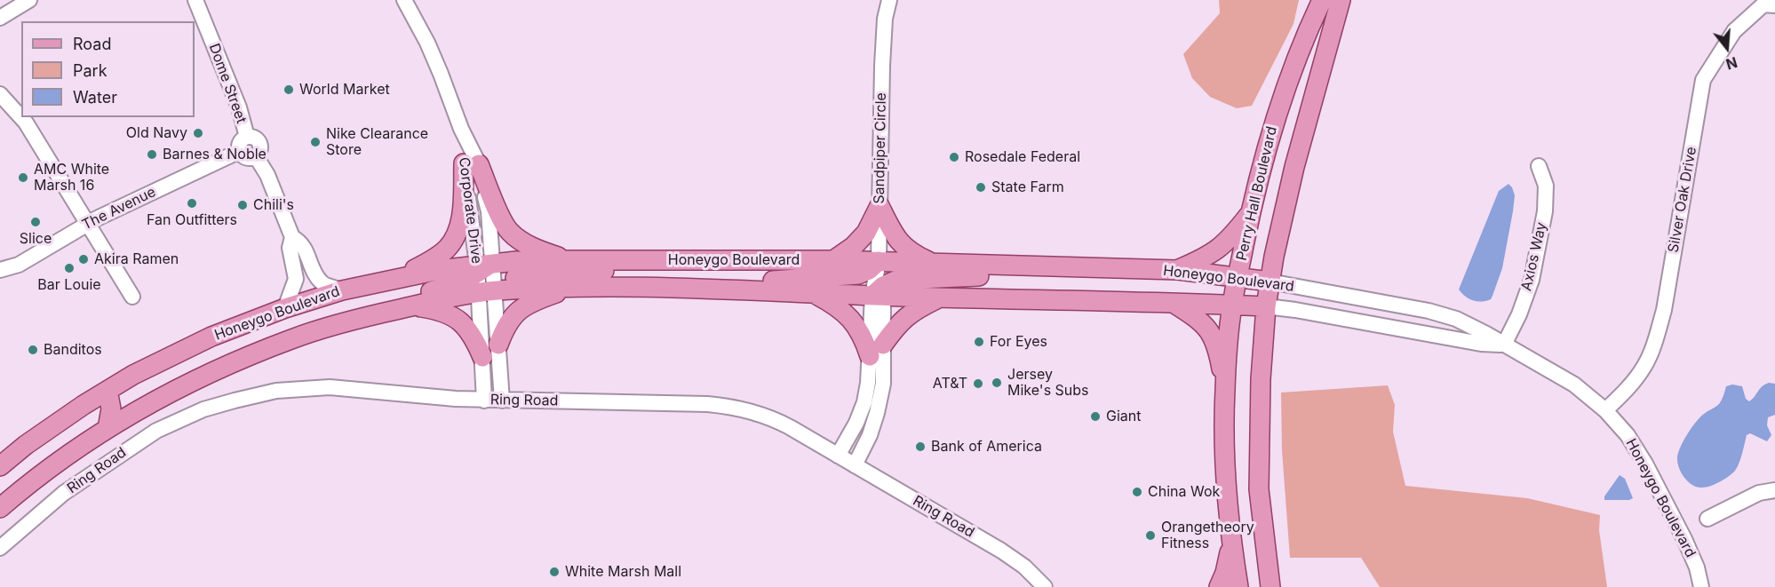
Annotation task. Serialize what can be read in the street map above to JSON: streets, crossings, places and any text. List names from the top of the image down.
{
  "streets": {
    "main road": ["Perry Hall Boulevard", "Honeygo Boulevard"],
    "street": [
      "Dome Street",
      "Sandpiper Circle",
      "Silver Oak Drive",
      "The Avenue",
      "Corporate Drive",
      "Axios Way",
      "Ring Road"
    ]
  },
  "crossings": [
    ["Dome Street", "The Avenue"],
    ["Sandpiper Circle", "Honeygo Boulevard"],
    ["Perry Hall Boulevard", "Honeygo Boulevard"],
    ["Silver Oak Drive", "Honeygo Boulevard"],
    ["Corporate Drive", "Honeygo Boulevard"],
    ["Axios Way", "Honeygo Boulevard"]
  ],
  "places": [
    "World Market",
    "Old Navy",
    "Nike Clearance Store",
    "Barnes & Noble",
    "Rosedale Federal",
    "AMC White Marsh 16",
    "State Farm",
    "Fan Outfitters",
    "Chili's",
    "Slice",
    "Akira Ramen",
    "Bar Louie",
    "For Eyes",
    "Banditos",
    "Jersey Mike's Subs",
    "AT&T",
    "Giant",
    "Bank of America",
    "China Wok",
    "Orangetheory Fitness",
    "White Marsh Mall"
  ],
  "legend": ["Road", "Park", "Water"],
  "north": "bottom"
}
